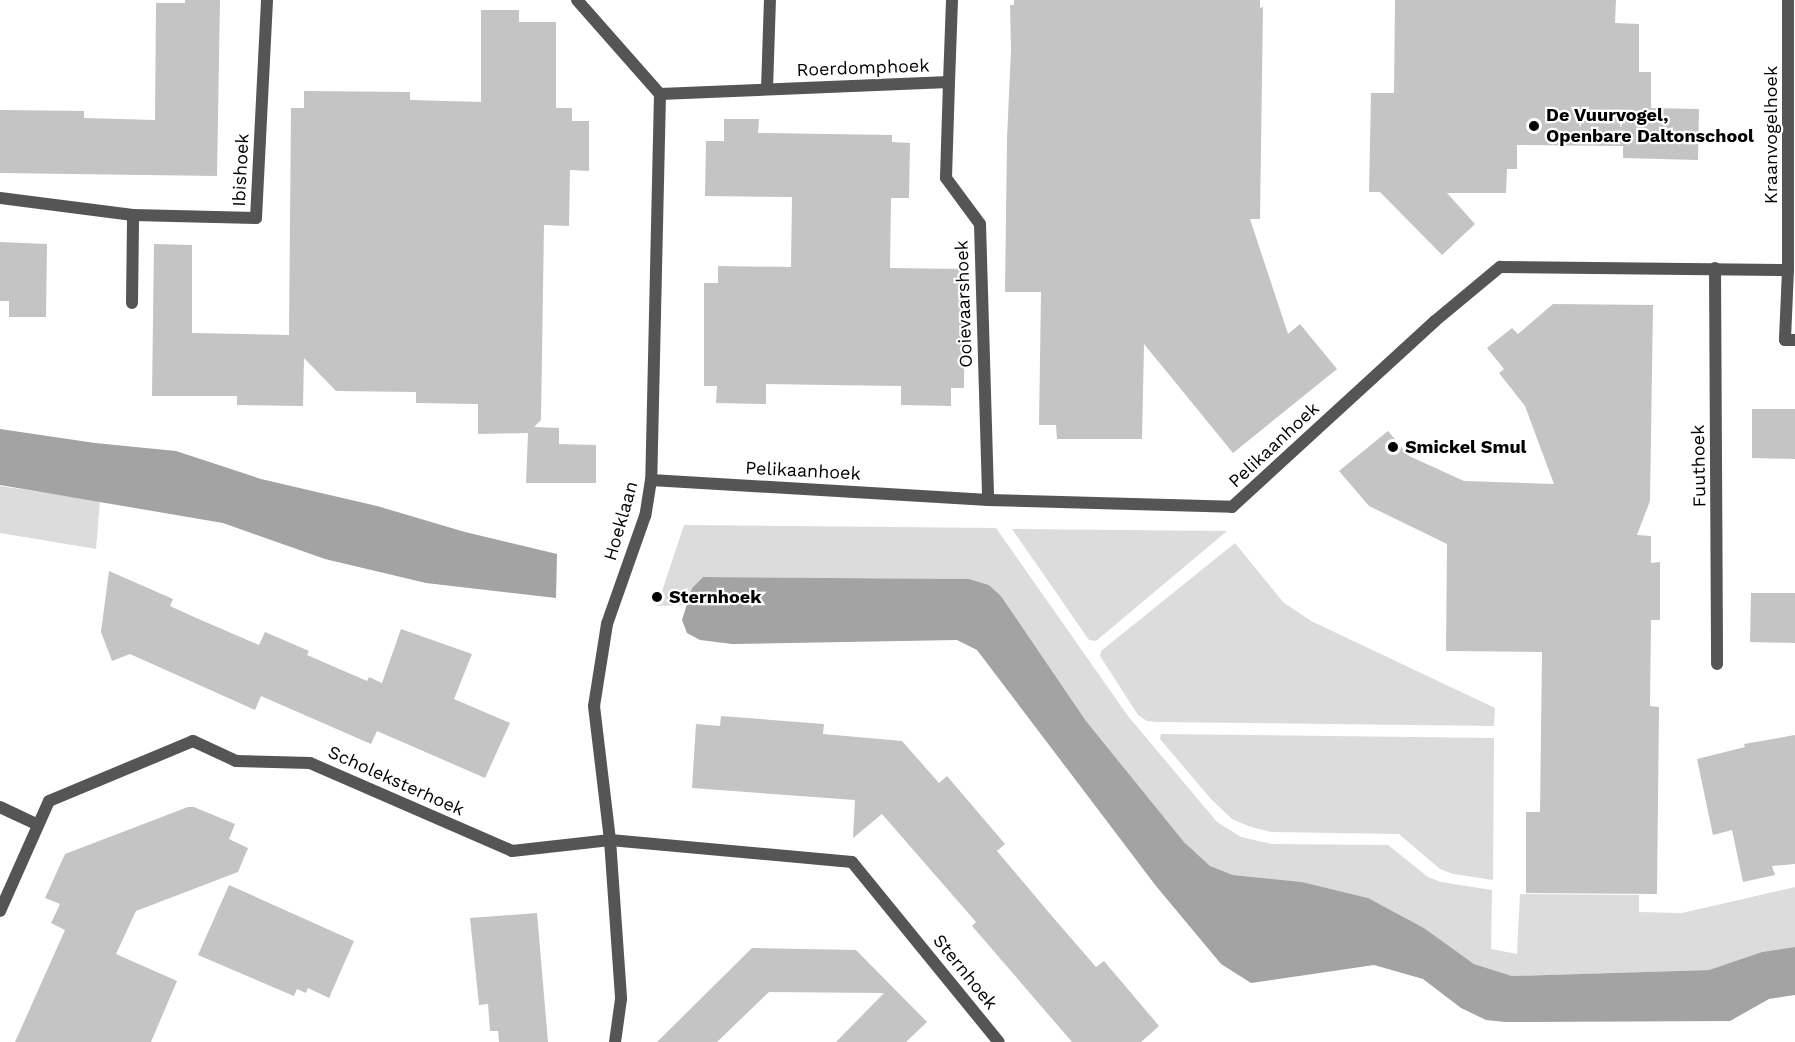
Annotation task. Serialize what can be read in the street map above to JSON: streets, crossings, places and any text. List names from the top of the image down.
{
  "streets": {
    "street": [
      "Roerdomphoek",
      "Kraanvogelhoek",
      "Ibishoek",
      "Ooievaarshoek",
      "Pelikaanhoek",
      "Fuuthoek",
      "Hoeklaan",
      "Scholeksterhoek",
      "Sternhoek"
    ]
  },
  "crossings": [
    ["Roerdomphoek", "Ooievaarshoek"],
    ["Roerdomphoek", "Hoeklaan"],
    ["Kraanvogelhoek", "Pelikaanhoek"],
    ["Ooievaarshoek", "Pelikaanhoek"],
    ["Pelikaanhoek", "Fuuthoek"],
    ["Pelikaanhoek", "Hoeklaan"],
    ["Hoeklaan", "Scholeksterhoek"],
    ["Hoeklaan", "Sternhoek"],
    ["Scholeksterhoek", "Sternhoek"]
  ],
  "places": ["De Vuurvogel, Openbare Daltonschool", "Smickel Smul", "Sternhoek"]
}
